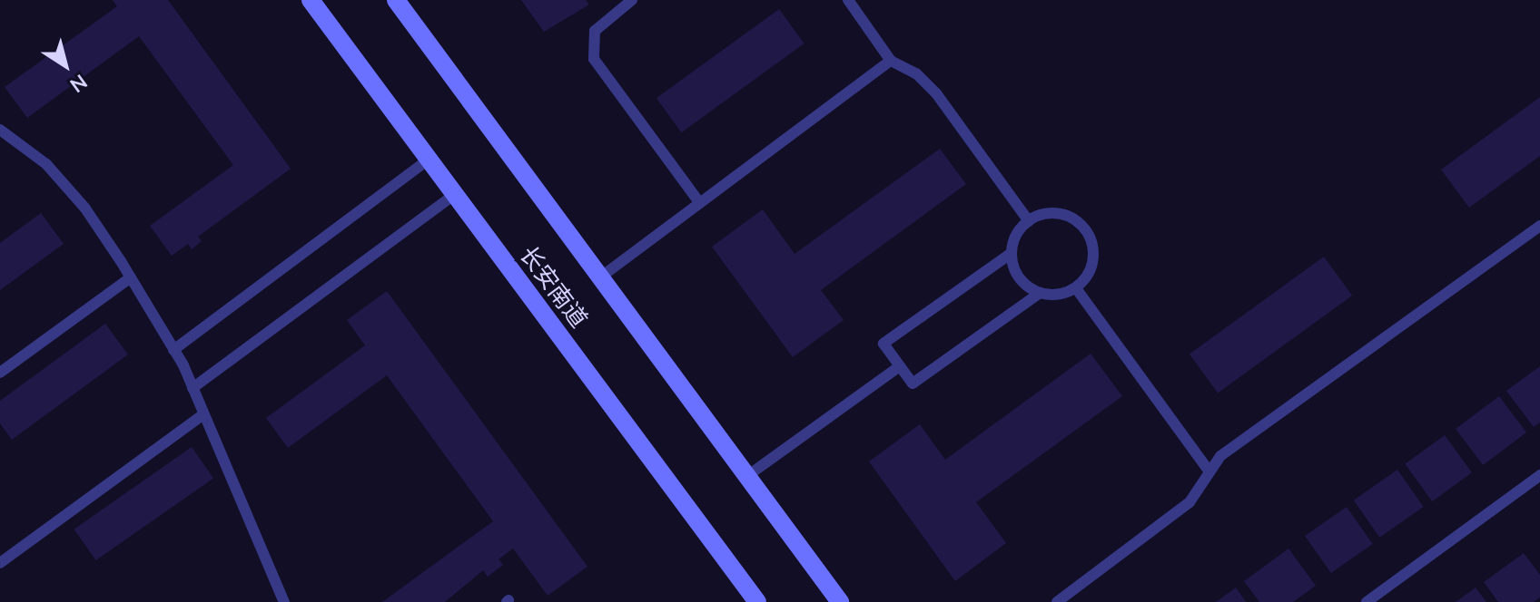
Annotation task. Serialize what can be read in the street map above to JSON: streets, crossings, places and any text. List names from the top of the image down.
{
  "streets": {
    "main road": ["长安南道"]
  },
  "north": "bottom right"
}
